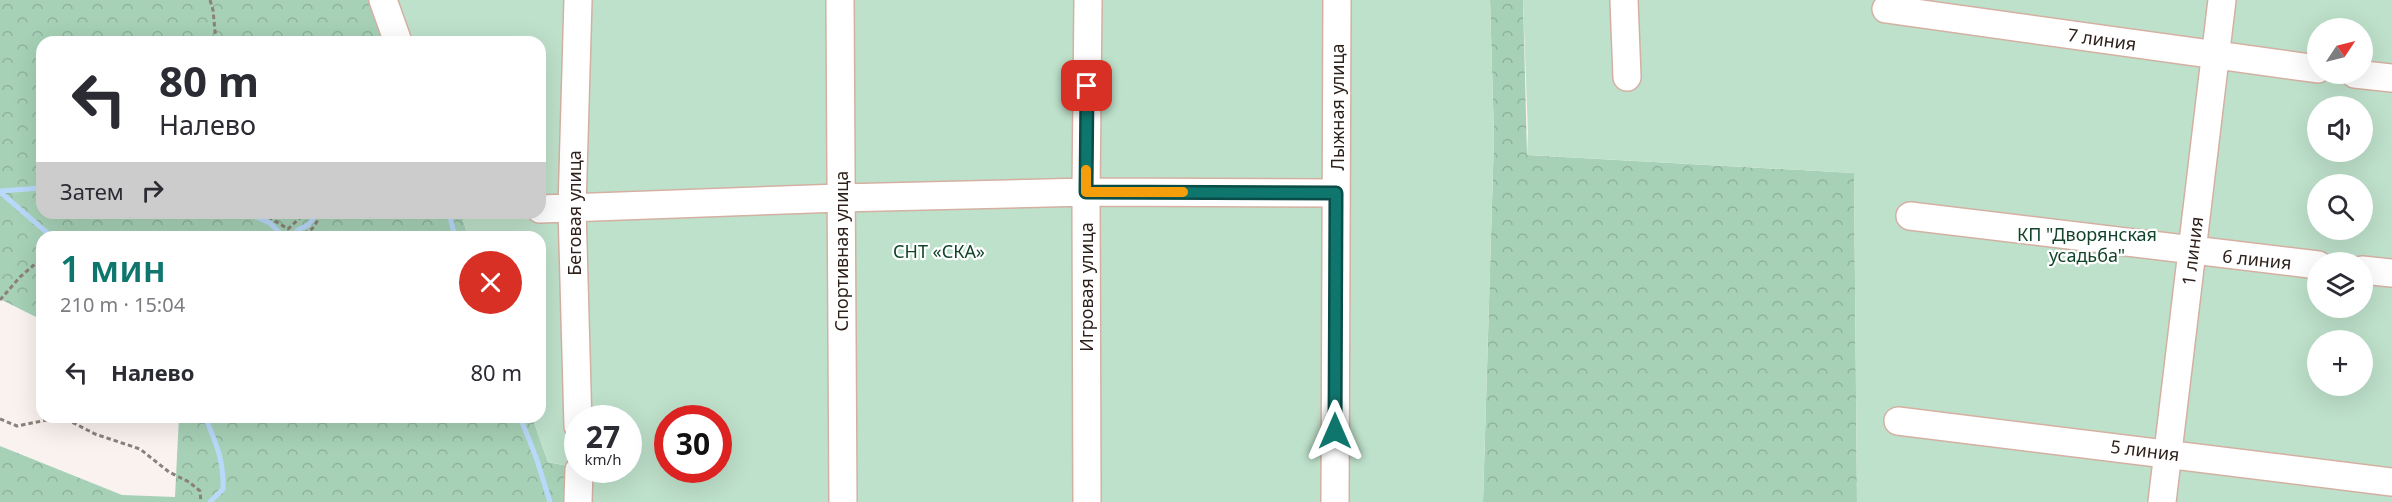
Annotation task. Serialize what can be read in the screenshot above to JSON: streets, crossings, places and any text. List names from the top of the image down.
{
  "streets": {
    "street": [
      "7 линия",
      "Лыжная улица",
      "Беговая улица",
      "Спортивная улица",
      "1 линия",
      "6 линия",
      "Игровая улица",
      "5 линия"
    ]
  },
  "crossings": [
    ["7 линия", "1 линия"],
    ["1 линия", "6 линия"],
    ["1 линия", "5 линия"]
  ],
  "parks": ["КП \"Дворянская усадьба\"", "СНТ «СКА»"],
  "north": "top right",
  "page": {
    "map_buttons": "+",
    "turn": ["80 m", "Налево"],
    "then": "Затем",
    "heading": ["1 мин", "210 m · 15:04"],
    "list": [
      {
        "name": "Налево",
        "value": "80 m"
      }
    ],
    "speed": "27 km/h",
    "limit": "30"
  }
}
